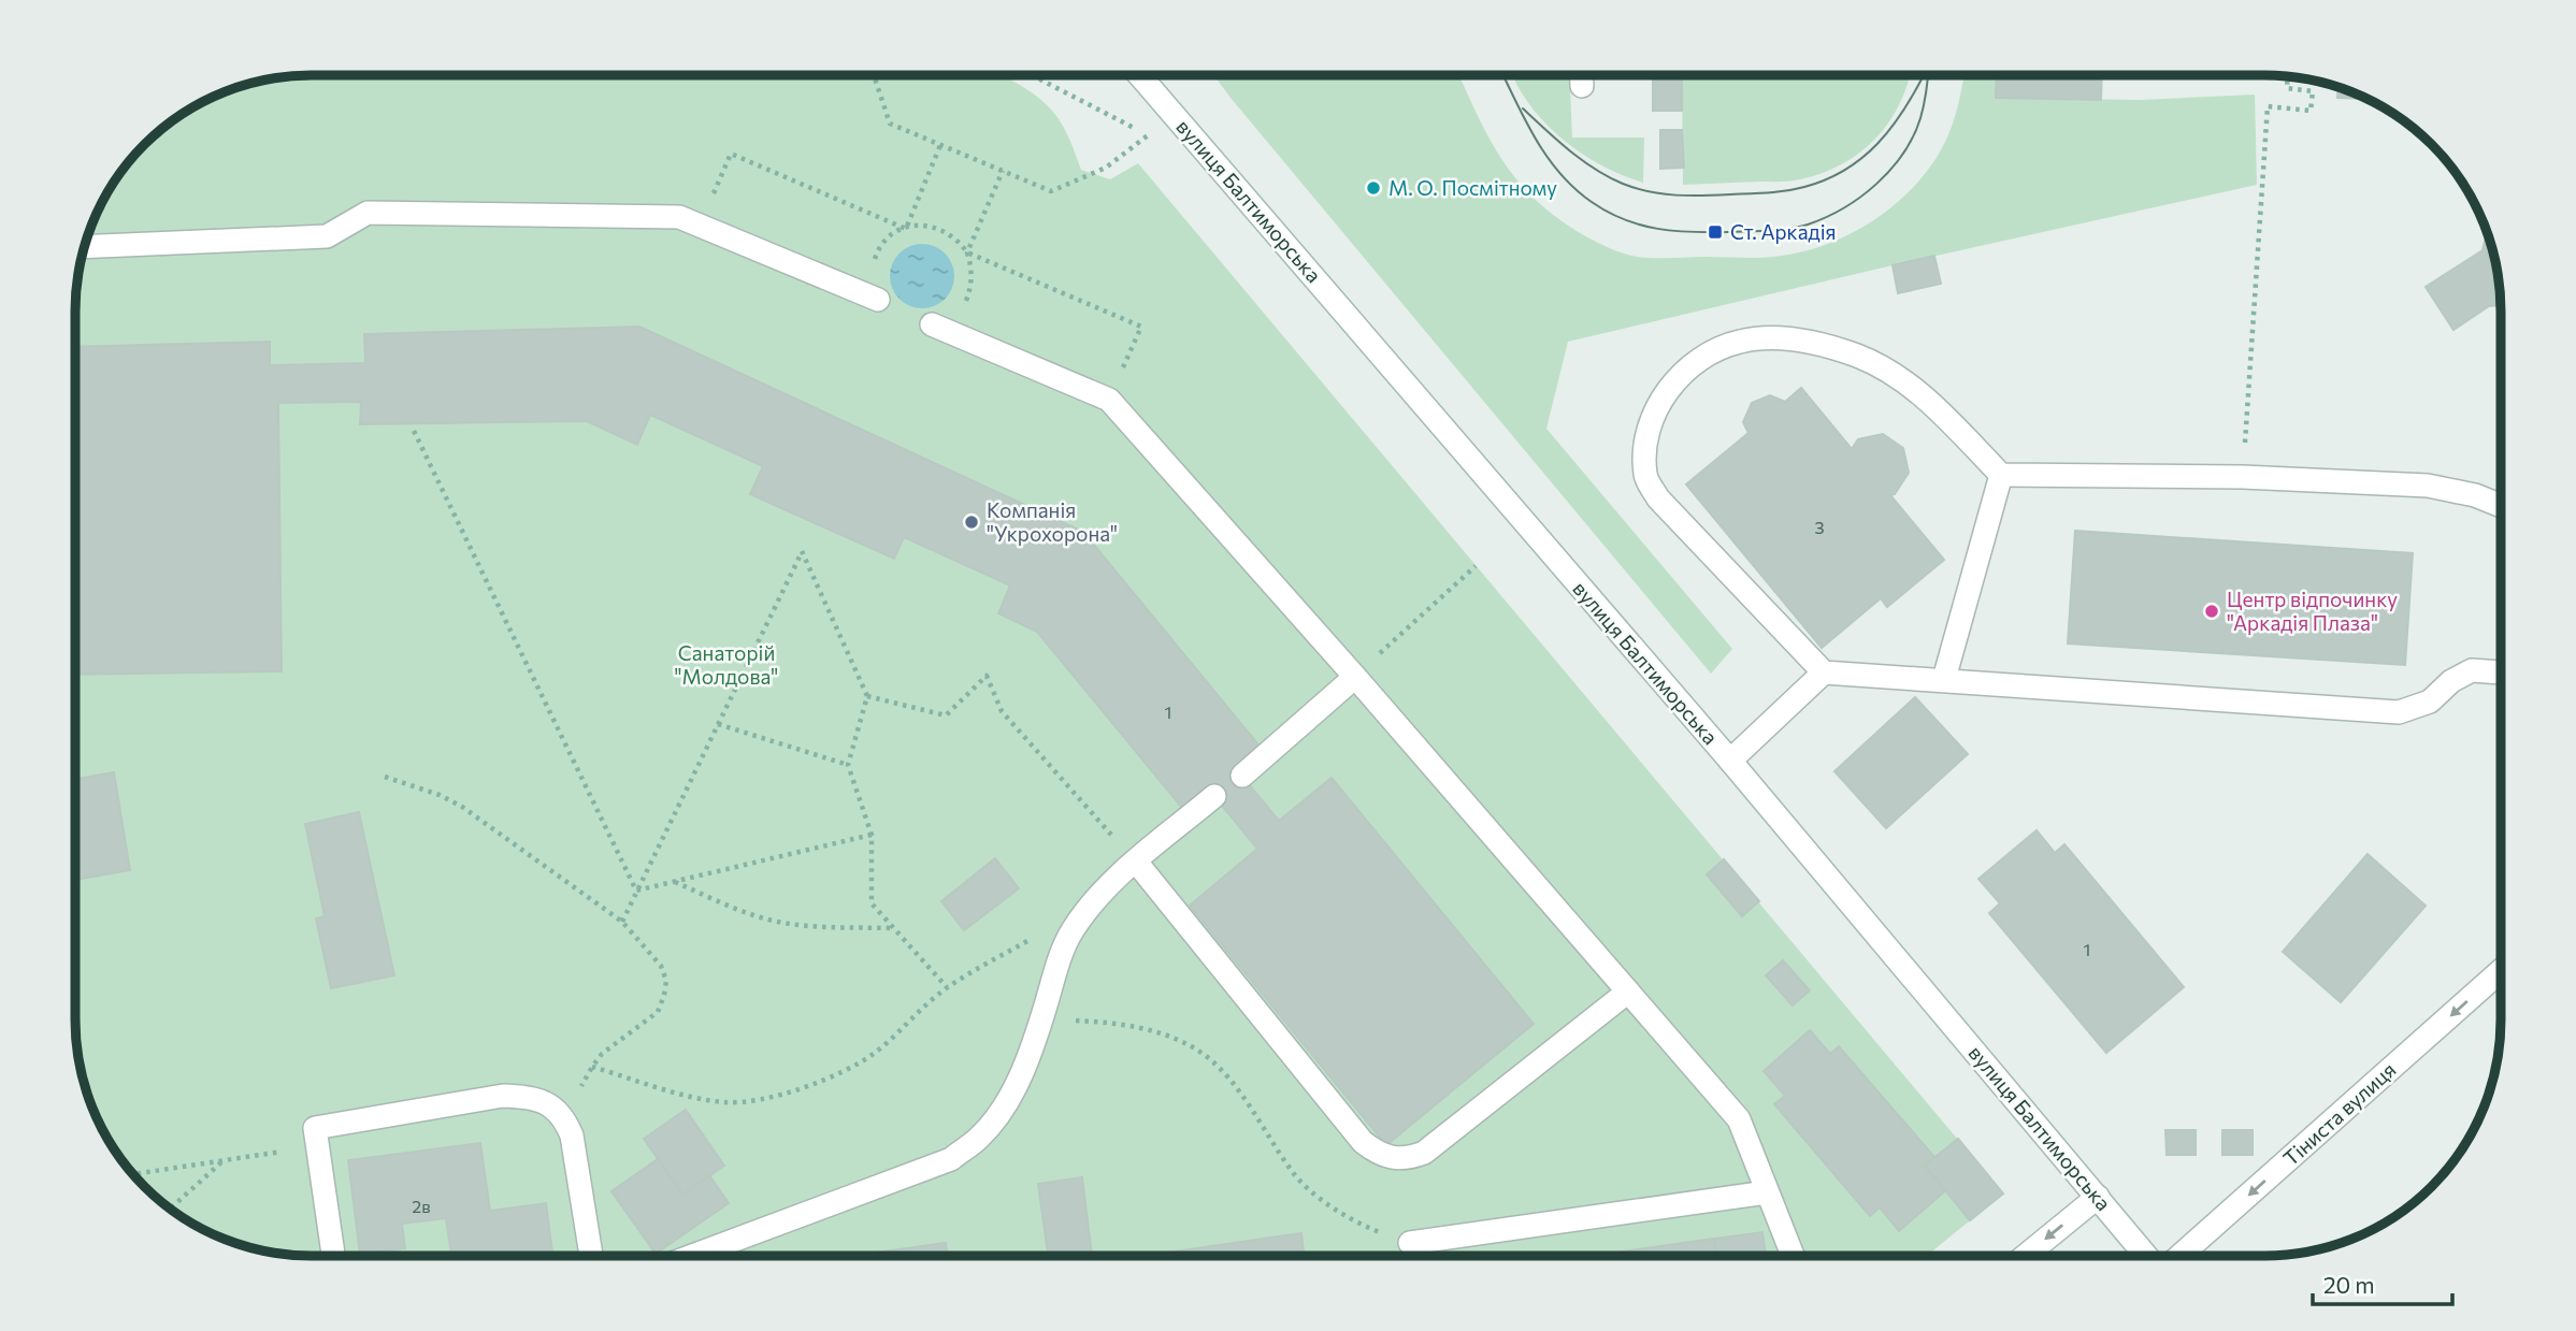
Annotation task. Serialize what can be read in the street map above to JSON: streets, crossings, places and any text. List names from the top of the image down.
{
  "streets": {
    "main road": ["вулиця Балтиморська", "Тіниста вулиця"]
  },
  "one_way": ["Тіниста вулиця"],
  "parks": ["Санаторій \"Молдова\""],
  "places": {
    "other": ["М. О. Посмітному", "Компанія \"Укрохорона\"", "Центр відпочинку \"Аркадія Плаза\""],
    "transit": ["Ст. Аркадія"]
  },
  "house_numbers": [
    "3",
    "1",
    "1",
    "2в"
  ],
  "scale_bar": "20 m"
}
